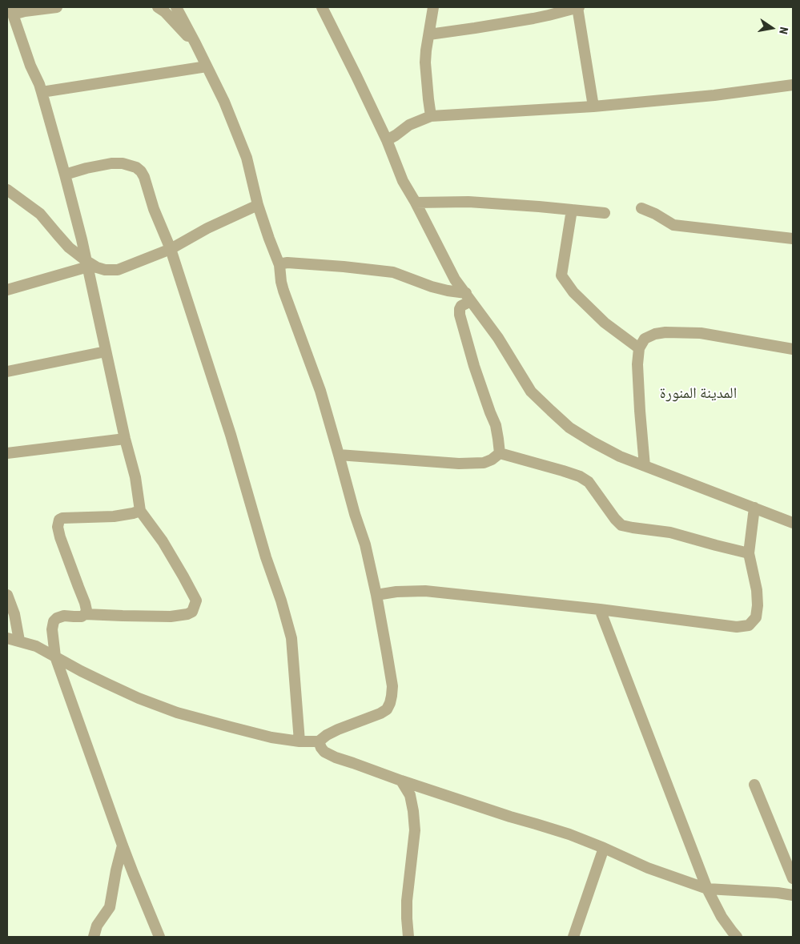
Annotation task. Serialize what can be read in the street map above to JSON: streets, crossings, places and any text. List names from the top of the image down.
{
  "districts": ["المدينة المنورة"],
  "north": "right"
}
